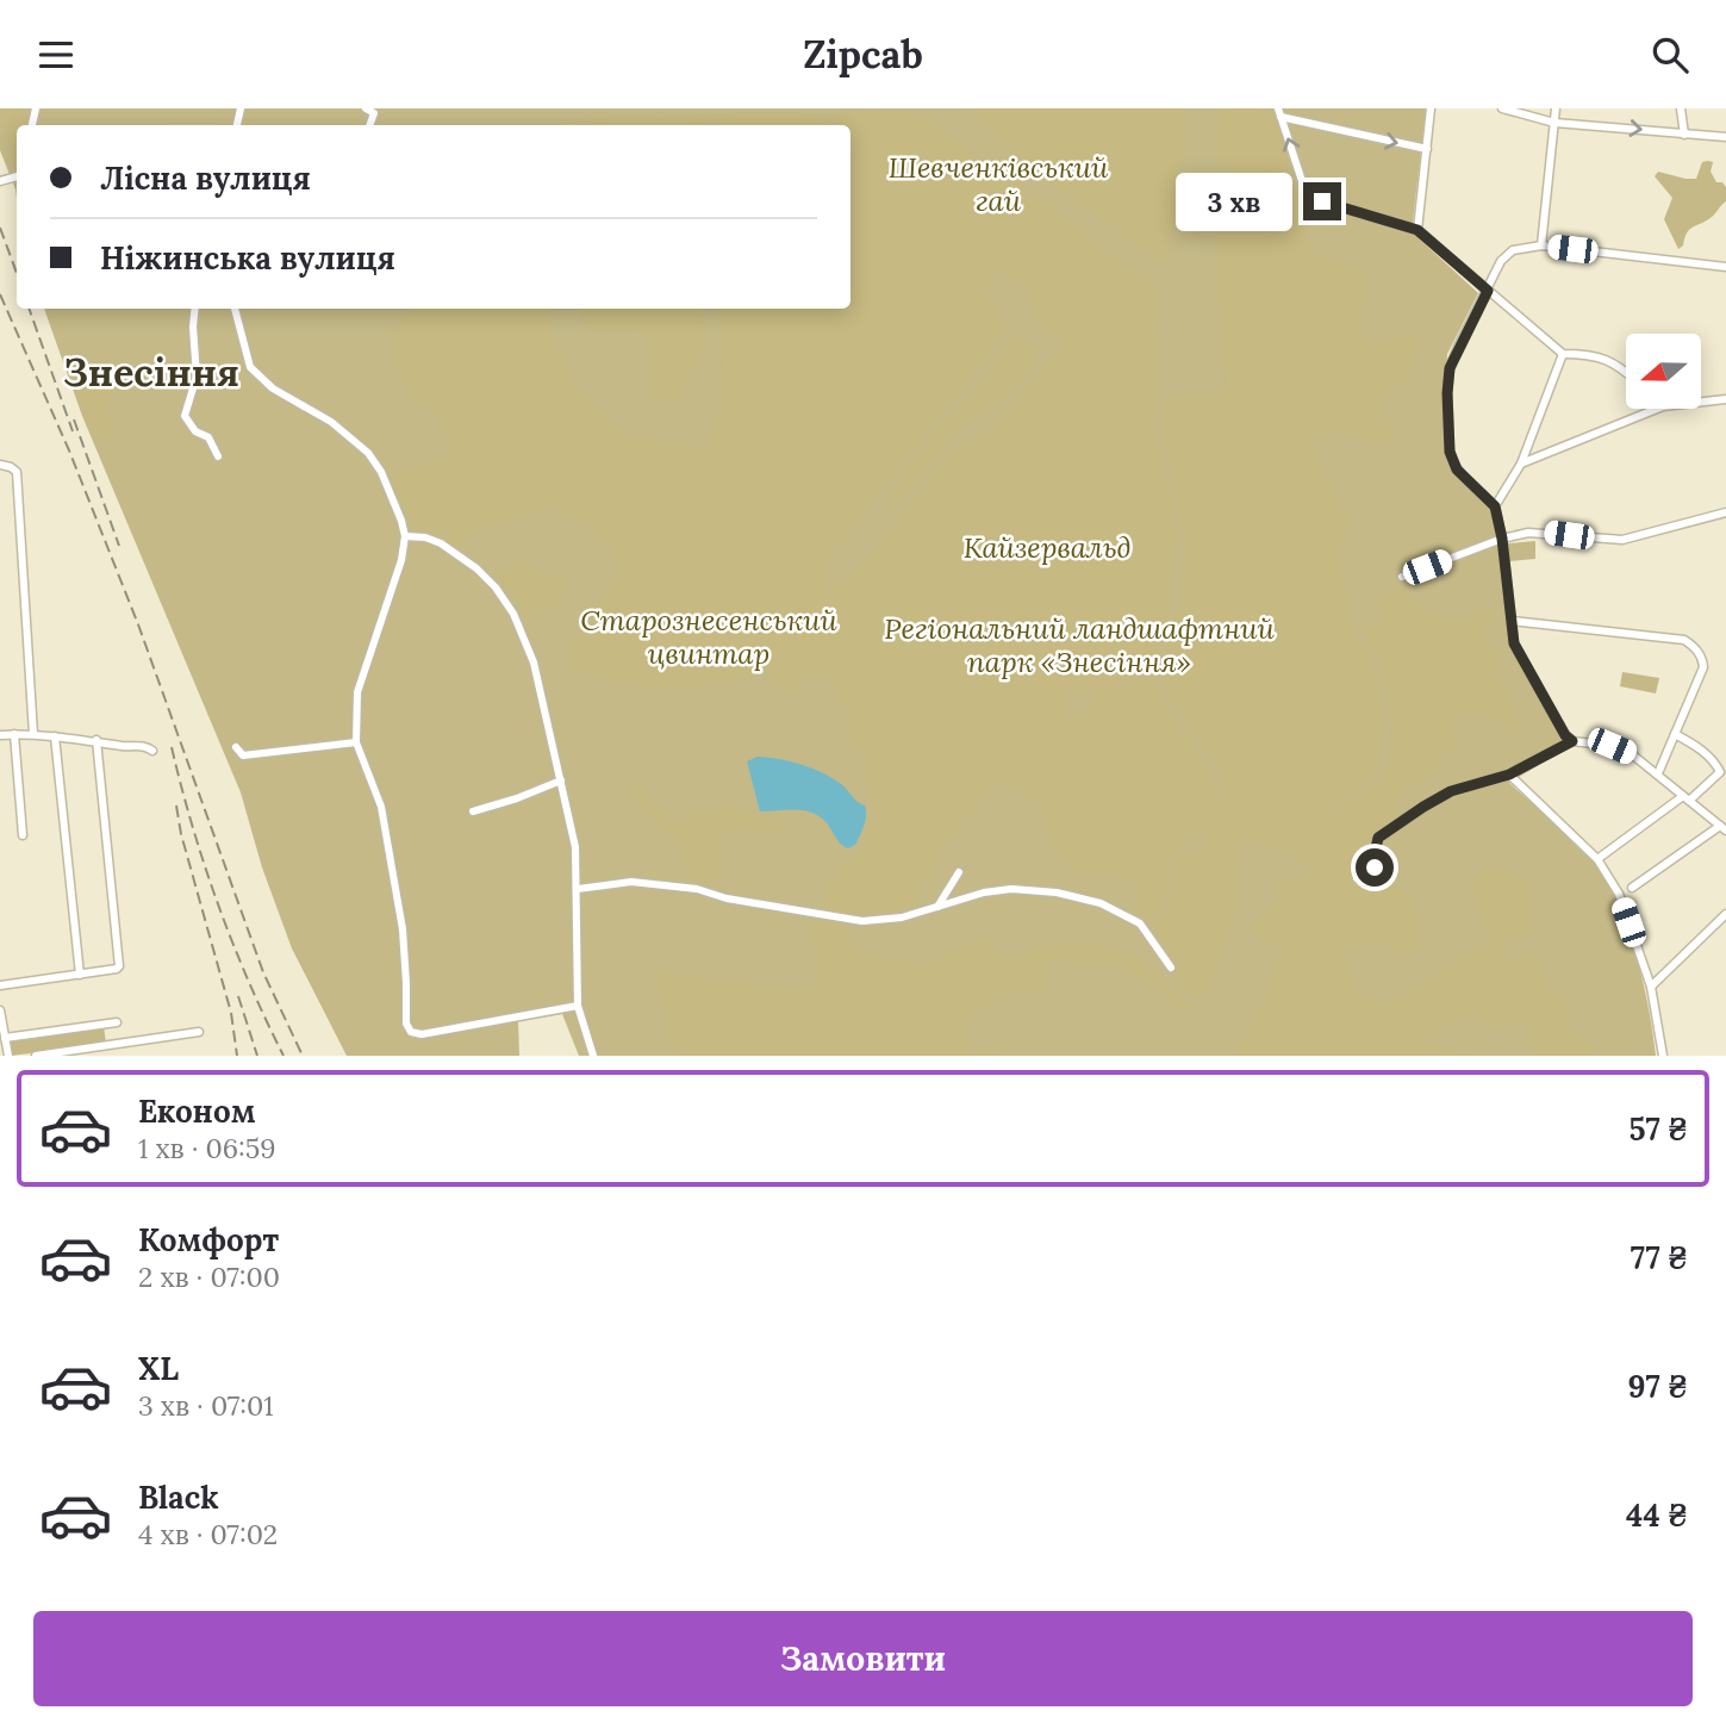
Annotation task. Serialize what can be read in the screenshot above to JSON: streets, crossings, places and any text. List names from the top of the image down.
{
  "districts": ["Знесіння"],
  "parks": [
    "Шевченківський гай",
    "Кайзервальд",
    "Старознесенський цвинтар",
    "Регіональний ландшафтний парк «Знесіння»"
  ],
  "north": "left",
  "page": {
    "header": "Zipcab",
    "banner": ["Лісна вулиця", "Ніжинська вулиця"],
    "bubble": "3 хв",
    "list": [
      {
        "name": "Економ",
        "note": "1 хв · 06:59",
        "value": "57 ₴"
      },
      {
        "name": "Комфорт",
        "note": "2 хв · 07:00",
        "value": "77 ₴"
      },
      {
        "name": "XL",
        "note": "3 хв · 07:01",
        "value": "97 ₴"
      },
      {
        "name": "Black",
        "note": "4 хв · 07:02",
        "value": "44 ₴"
      }
    ],
    "buttons": "Замовити"
  }
}
